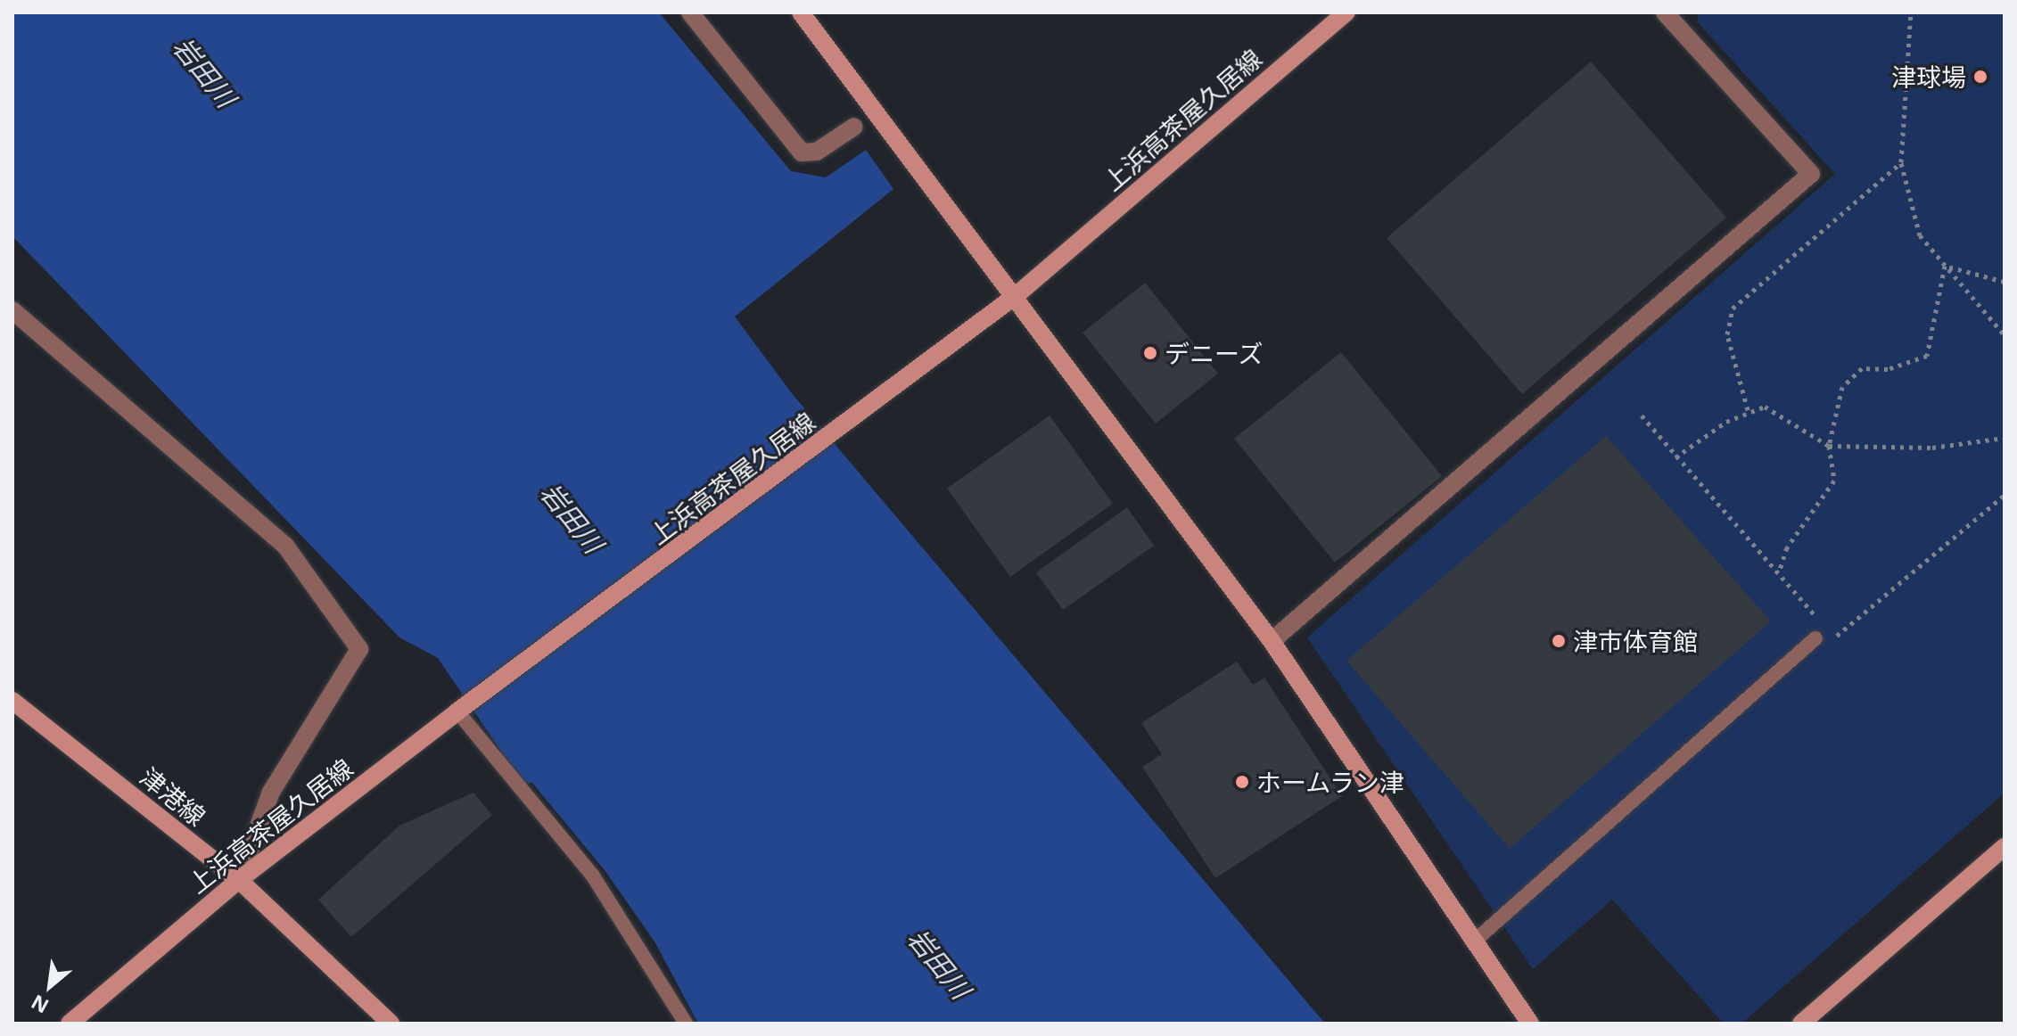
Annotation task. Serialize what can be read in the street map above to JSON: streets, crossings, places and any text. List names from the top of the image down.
{
  "streets": {
    "main road": ["上浜高茶屋久居線", "津港線"]
  },
  "crossings": [
    ["上浜高茶屋久居線", "津港線"]
  ],
  "water": ["岩田川"],
  "places": [
    "津球場",
    "デニーズ",
    "津市体育館",
    "ホームラン津"
  ],
  "north": "bottom left"
}
